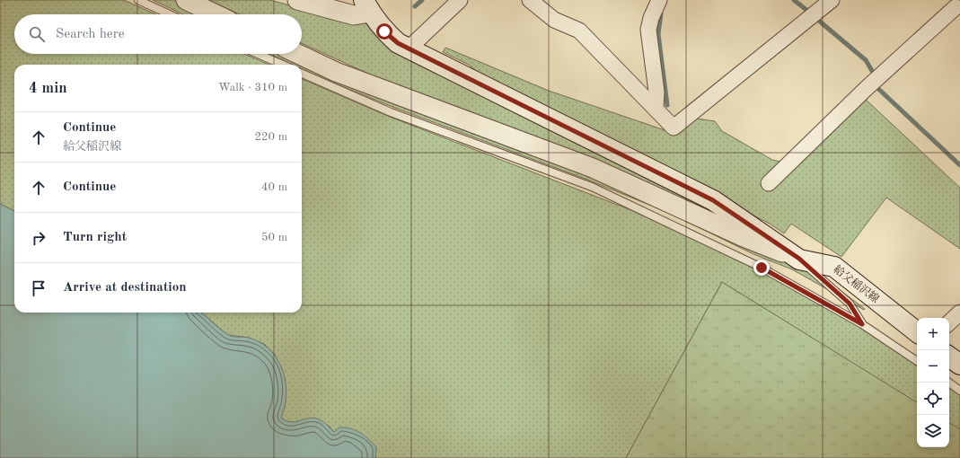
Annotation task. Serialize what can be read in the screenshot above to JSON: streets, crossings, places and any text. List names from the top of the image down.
{
  "streets": {
    "main road": ["給父稲沢線"]
  },
  "page": {
    "search": "Search here",
    "heading": ["4 min", "Walk · 310 m"],
    "list": [
      ["Continue", "給父稲沢線", "220 m"],
      ["Continue", "40 m"],
      ["Turn right", "50 m"],
      "Arrive at destination"
    ],
    "map_buttons": ["+", "−"]
  }
}
